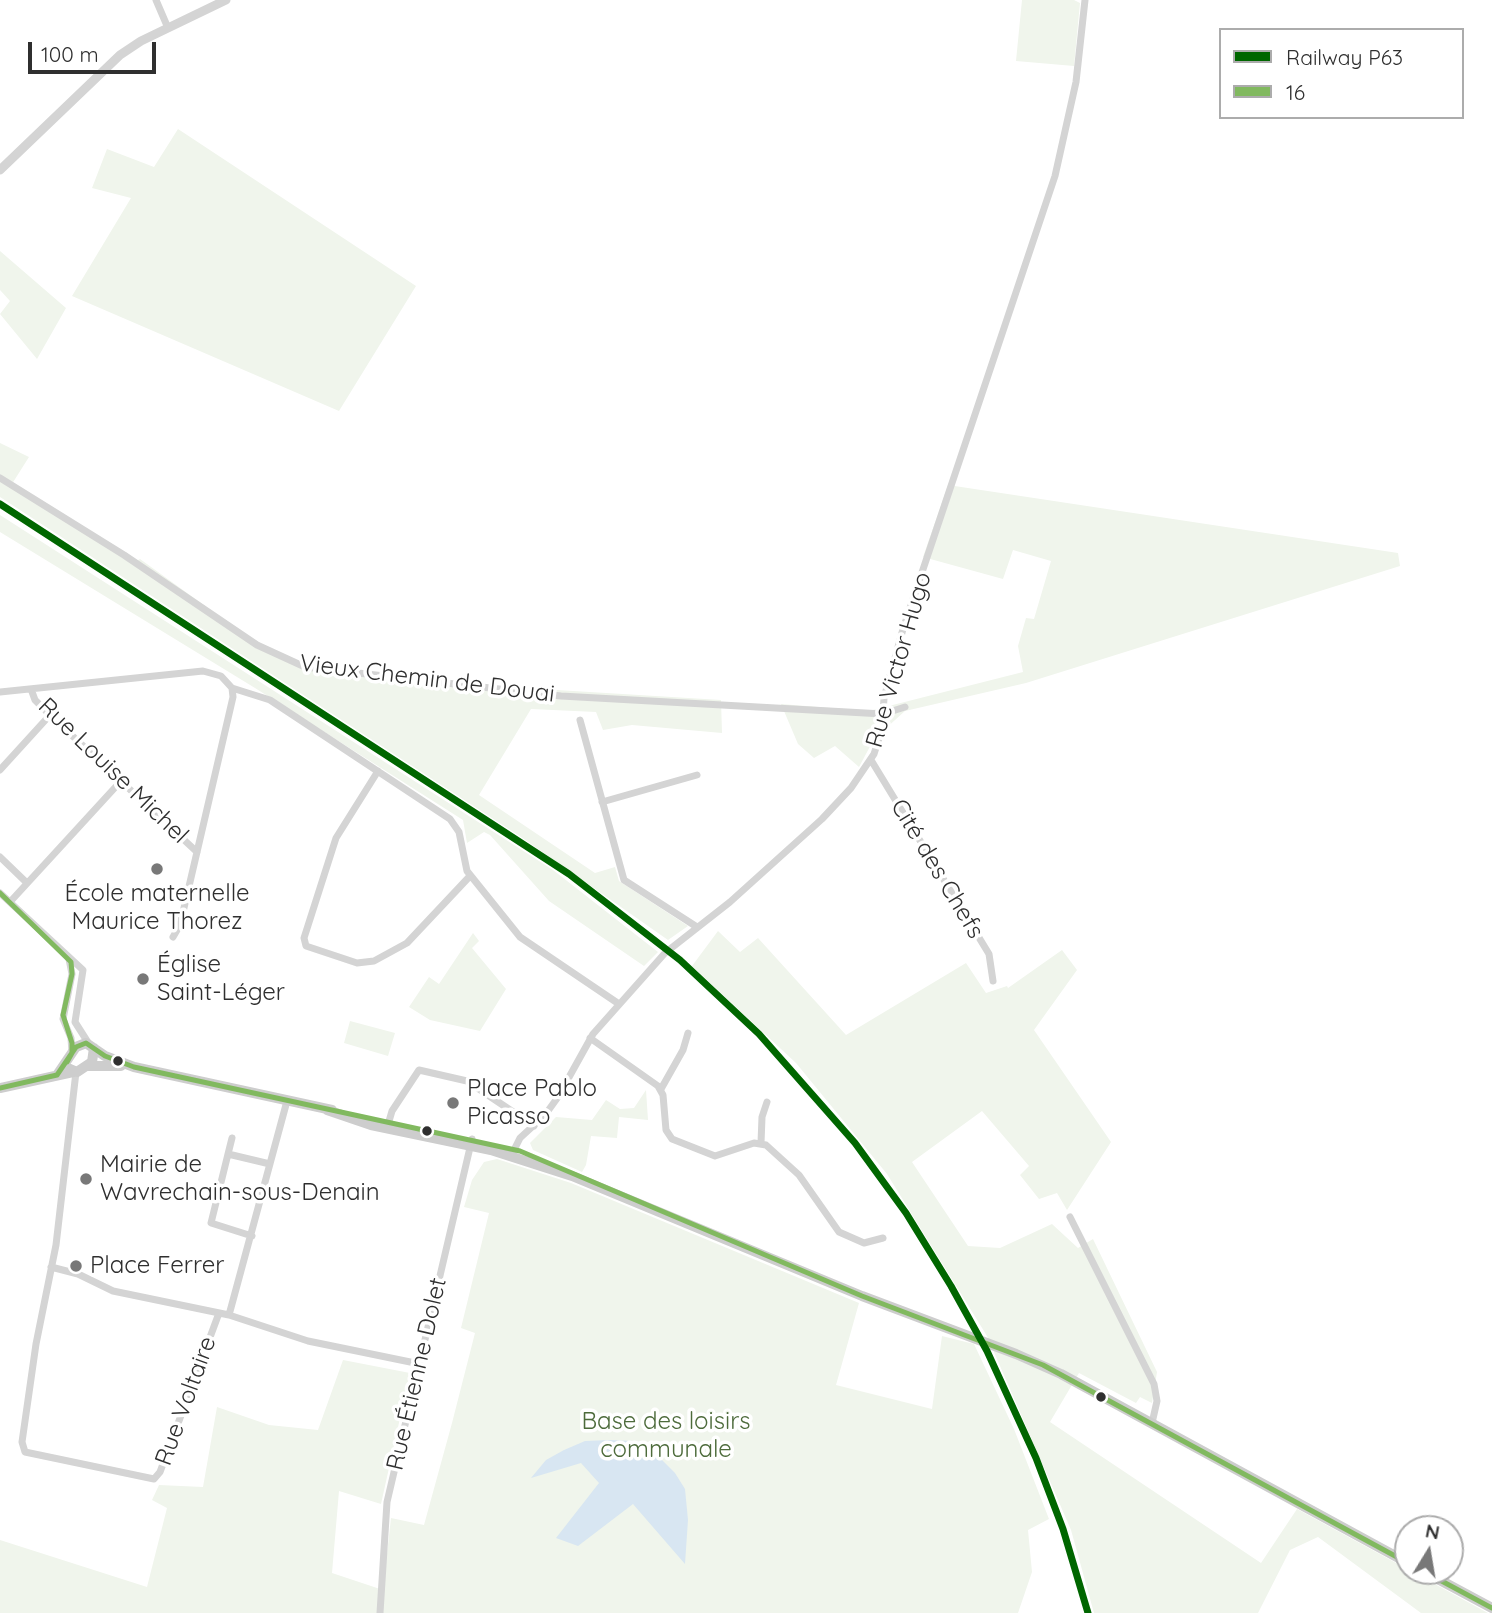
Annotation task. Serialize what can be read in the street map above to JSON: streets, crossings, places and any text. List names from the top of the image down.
{
  "streets": {
    "street": [
      "Rue Victor Hugo",
      "Vieux Chemin de Douai",
      "Rue Louise Michel",
      "Cité des Chefs",
      "Rue Étienne Dolet",
      "Rue Voltaire"
    ]
  },
  "crossings": [
    ["Rue Victor Hugo", "Vieux Chemin de Douai"],
    ["Rue Victor Hugo", "Cité des Chefs"]
  ],
  "parks": ["Base des loisirs communale"],
  "places": [
    "École maternelle Maurice Thorez",
    "Église Saint-Léger",
    "Place Pablo Picasso",
    "Mairie de Wavrechain-sous-Denain",
    "Place Ferrer"
  ],
  "lines": ["rail line P63", "transit line 16"],
  "legend": ["Railway P63", "16"],
  "scale_bar": "100 m",
  "north": "top"
}
